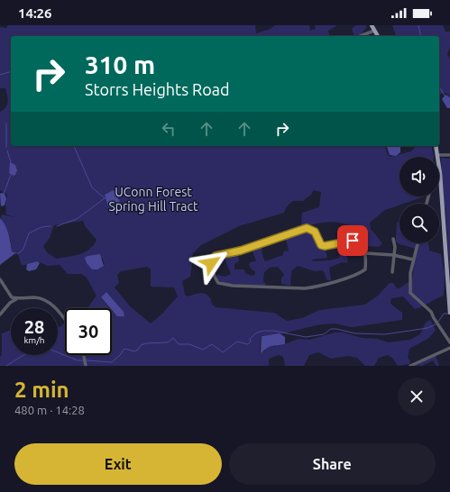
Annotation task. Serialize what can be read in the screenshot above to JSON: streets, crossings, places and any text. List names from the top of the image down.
{
  "parks": ["UConn Forest Spring Hill Tract"],
  "page": {
    "status": "14:26",
    "turn": ["310 m", "Storrs Heights Road"],
    "speed": "28 km/h",
    "limit": "30",
    "heading": ["2 min", "480 m · 14:28"],
    "buttons": ["Exit", "Share"]
  }
}
